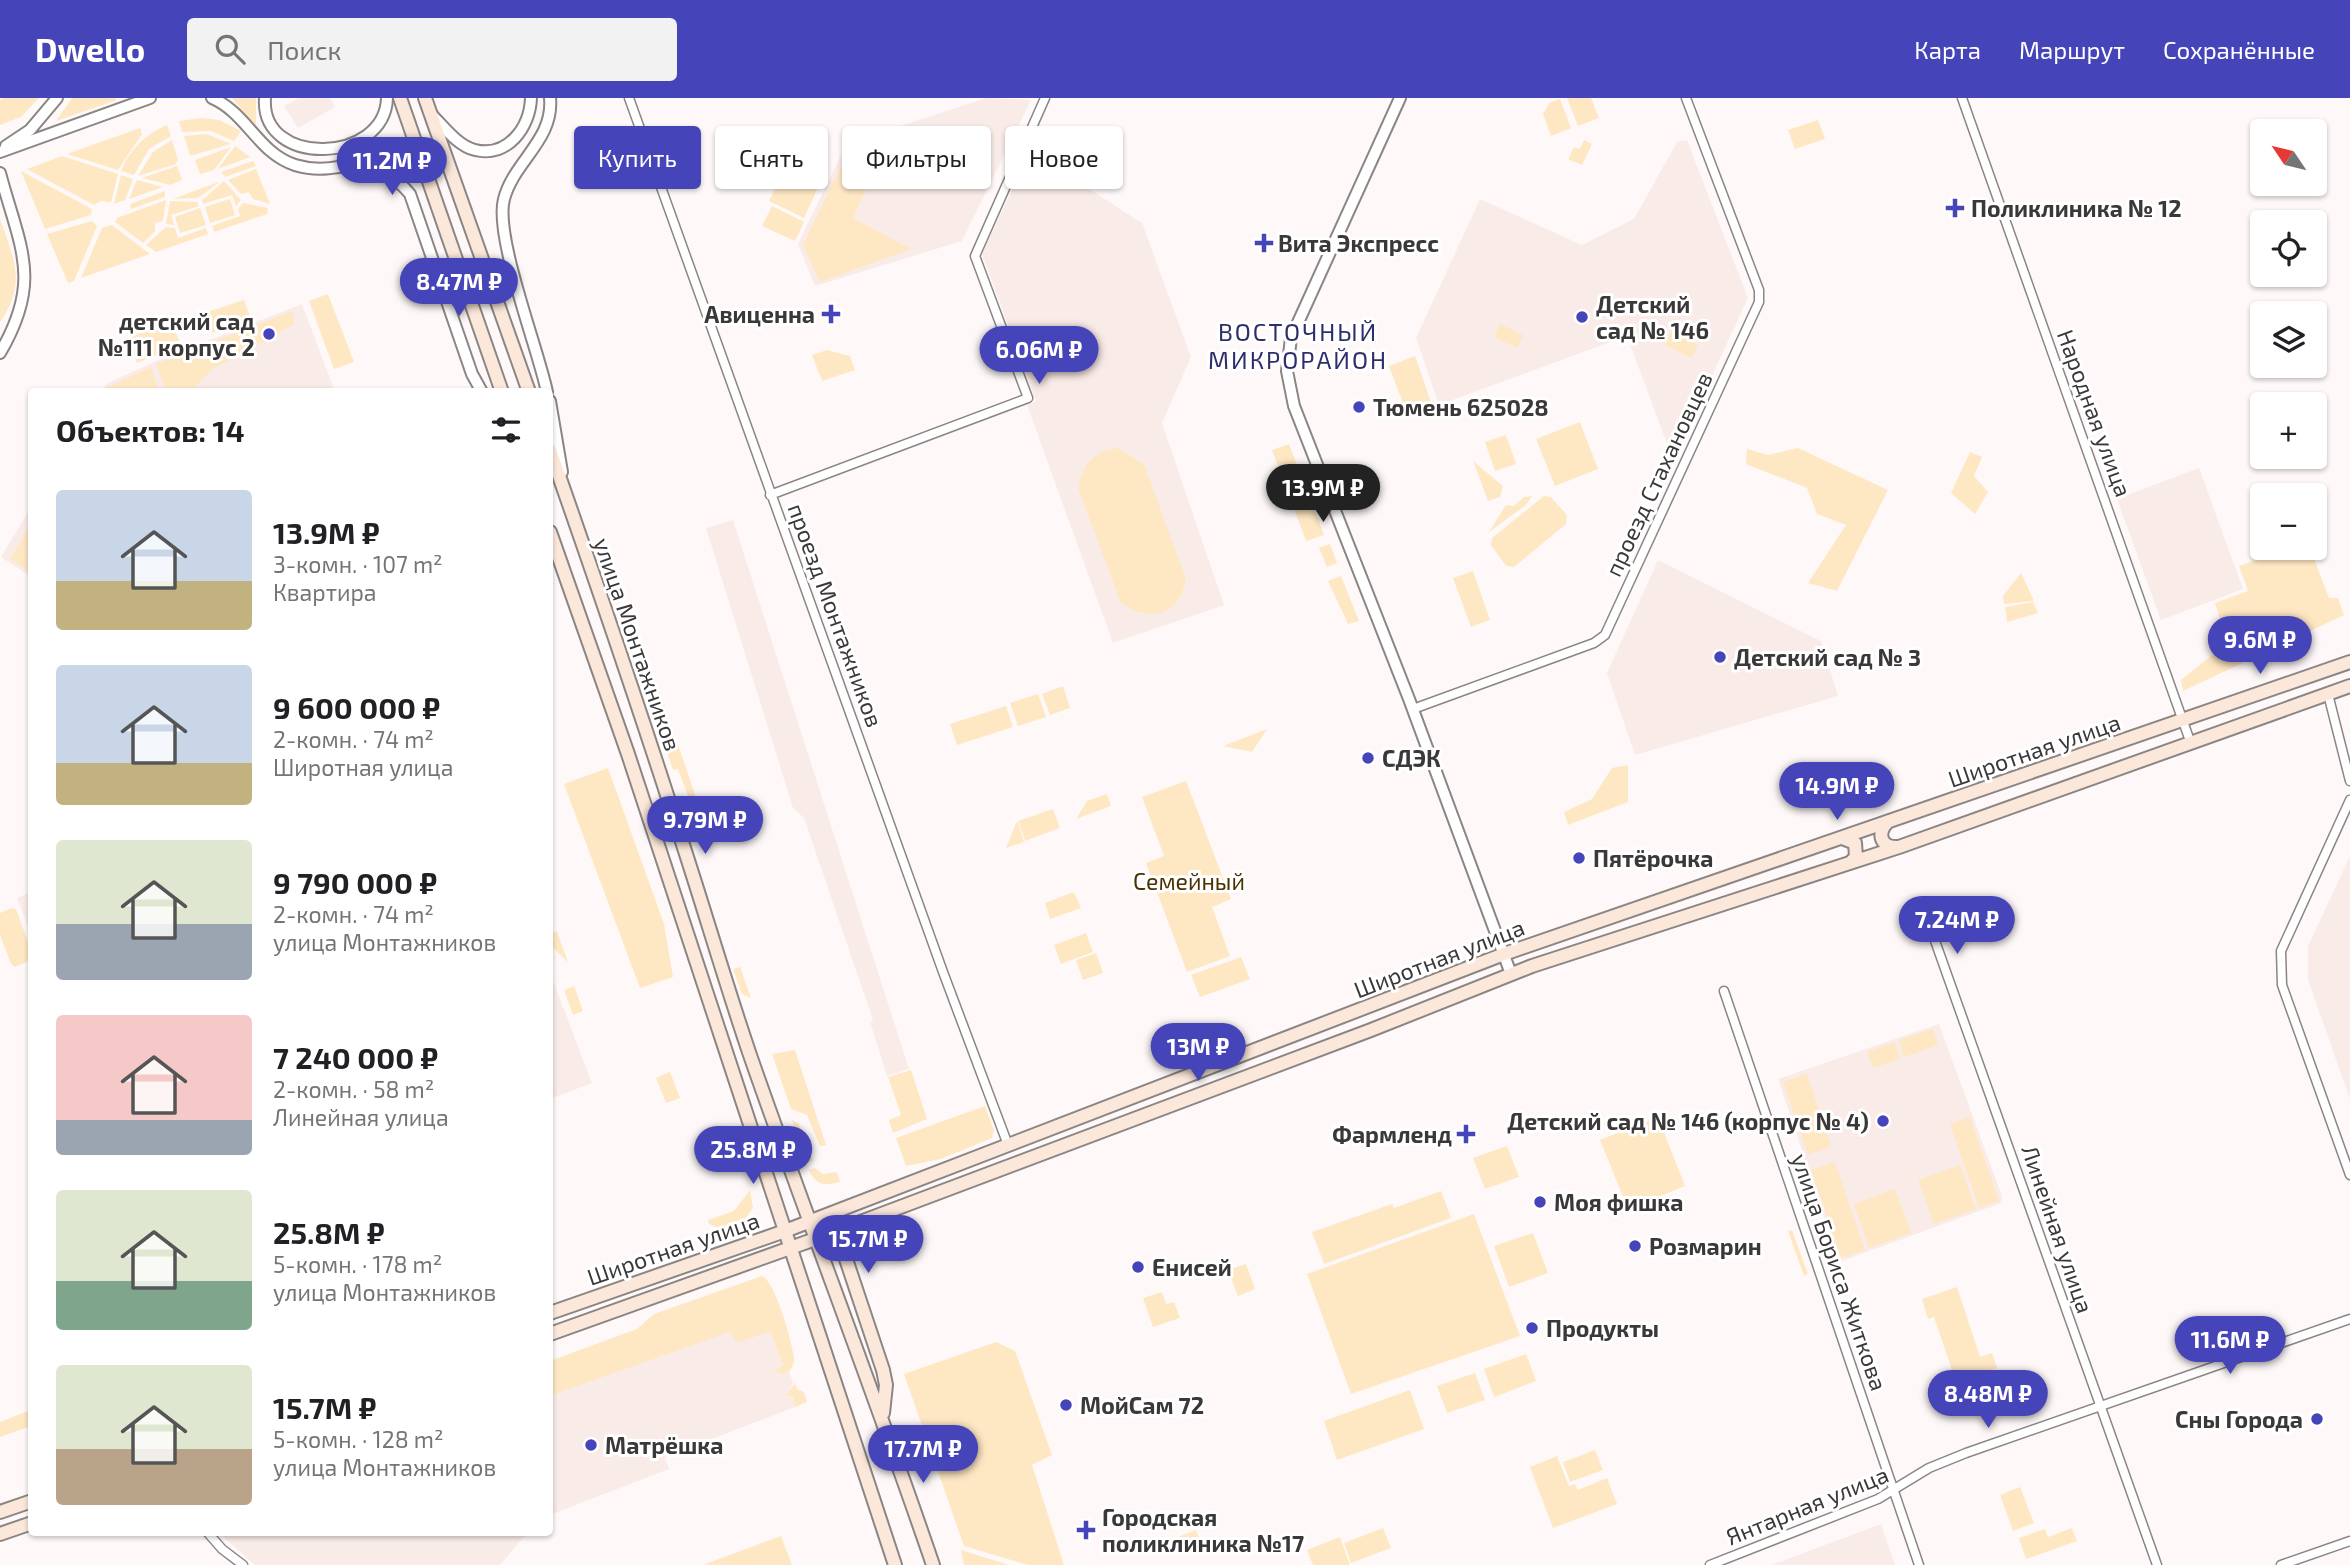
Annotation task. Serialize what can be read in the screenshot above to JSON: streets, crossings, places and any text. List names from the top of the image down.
{
  "streets": {
    "main road": ["улица Монтажников", "Широтная улица"],
    "street": [
      "Народная улица",
      "проезд Стахановцев",
      "проезд Монтажников",
      "Линейная улица",
      "улица Бориса Житкова",
      "Янтарная улица"
    ]
  },
  "crossings": [
    ["Народная улица", "Широтная улица"],
    ["проезд Монтажников", "Широтная улица"],
    ["улица Монтажников", "Широтная улица"],
    ["Линейная улица", "Янтарная улица"],
    ["улица Бориса Житкова", "Янтарная улица"]
  ],
  "districts": ["ВОСТОЧНЫЙ МИКРОРАЙОН"],
  "parks": ["Семейный"],
  "places": {
    "health": [
      "Поликлиника № 12",
      "Вита Экспресс",
      "Авиценна",
      "Фармленд",
      "Городская поликлиника №17"
    ],
    "other": [
      "Детский сад № 146",
      "детский сад №111 корпус 2",
      "Тюмень 625028",
      "Детский сад № 3",
      "СДЭК",
      "Пятёрочка",
      "Детский сад № 146 (корпус № 4)",
      "Моя фишка",
      "Розмарин",
      "Енисей",
      "Продукты",
      "МойСам 72",
      "Сны Города",
      "Матрёшка"
    ]
  },
  "north": "top left",
  "page": {
    "header": "Dwello",
    "search": "Поиск",
    "nav": ["Карта", "Маршрут", "Сохранённые"],
    "map_buttons": ["+", "−"],
    "chip": [
      "Купить",
      "Снять",
      "Фильтры",
      "Новое"
    ],
    "price": [
      "11.2M ₽",
      "8.47M ₽",
      "6.06M ₽",
      "13.9M ₽",
      "9.6M ₽",
      "14.9M ₽",
      "9.79M ₽",
      "7.24M ₽",
      "13M ₽",
      "25.8M ₽",
      "15.7M ₽",
      "11.6M ₽",
      "8.48M ₽",
      "17.7M ₽"
    ],
    "heading": "Объектов: 14",
    "list": [
      {
        "name": "13.9M ₽",
        "note": "3-комн. · 107 m² · Квартира"
      },
      {
        "name": "9 600 000 ₽",
        "note": "2-комн. · 74 m² · Широтная улица"
      },
      {
        "name": "9 790 000 ₽",
        "note": "2-комн. · 74 m² · улица Монтажников"
      },
      {
        "name": "7 240 000 ₽",
        "note": "2-комн. · 58 m² · Линейная улица"
      },
      {
        "name": "25.8M ₽",
        "note": "5-комн. · 178 m² · улица Монтажников"
      },
      {
        "name": "15.7M ₽",
        "note": "5-комн. · 128 m² · улица Монтажников"
      }
    ]
  }
}
